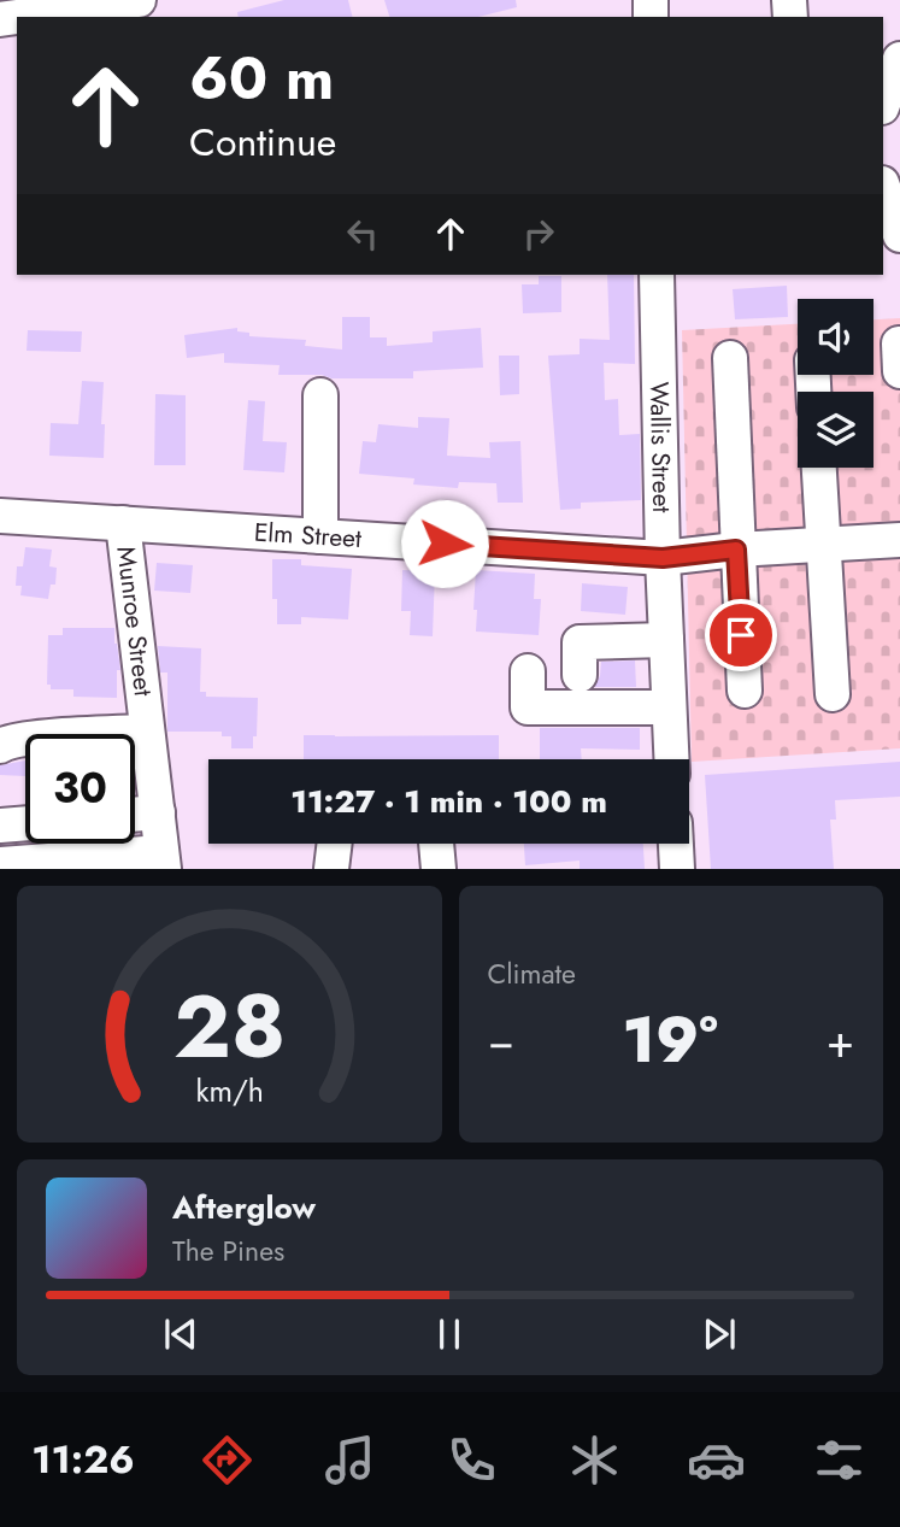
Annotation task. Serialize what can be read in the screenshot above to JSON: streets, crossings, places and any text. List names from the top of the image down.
{
  "streets": {
    "street": ["Wallis Street", "Elm Street", "Munroe Street"]
  },
  "crossings": [
    ["Wallis Street", "Elm Street"],
    ["Elm Street", "Munroe Street"]
  ],
  "page": {
    "turn": ["60 m", "Continue"],
    "limit": "30",
    "trip": "11:27 · 1 min · 100 m",
    "tile": "Climate",
    "heat": ["−", "19°", "+"],
    "song": ["Afterglow", "The Pines"],
    "tabs": "11:26",
    "gauge": ["28", "km/h"]
  }
}
